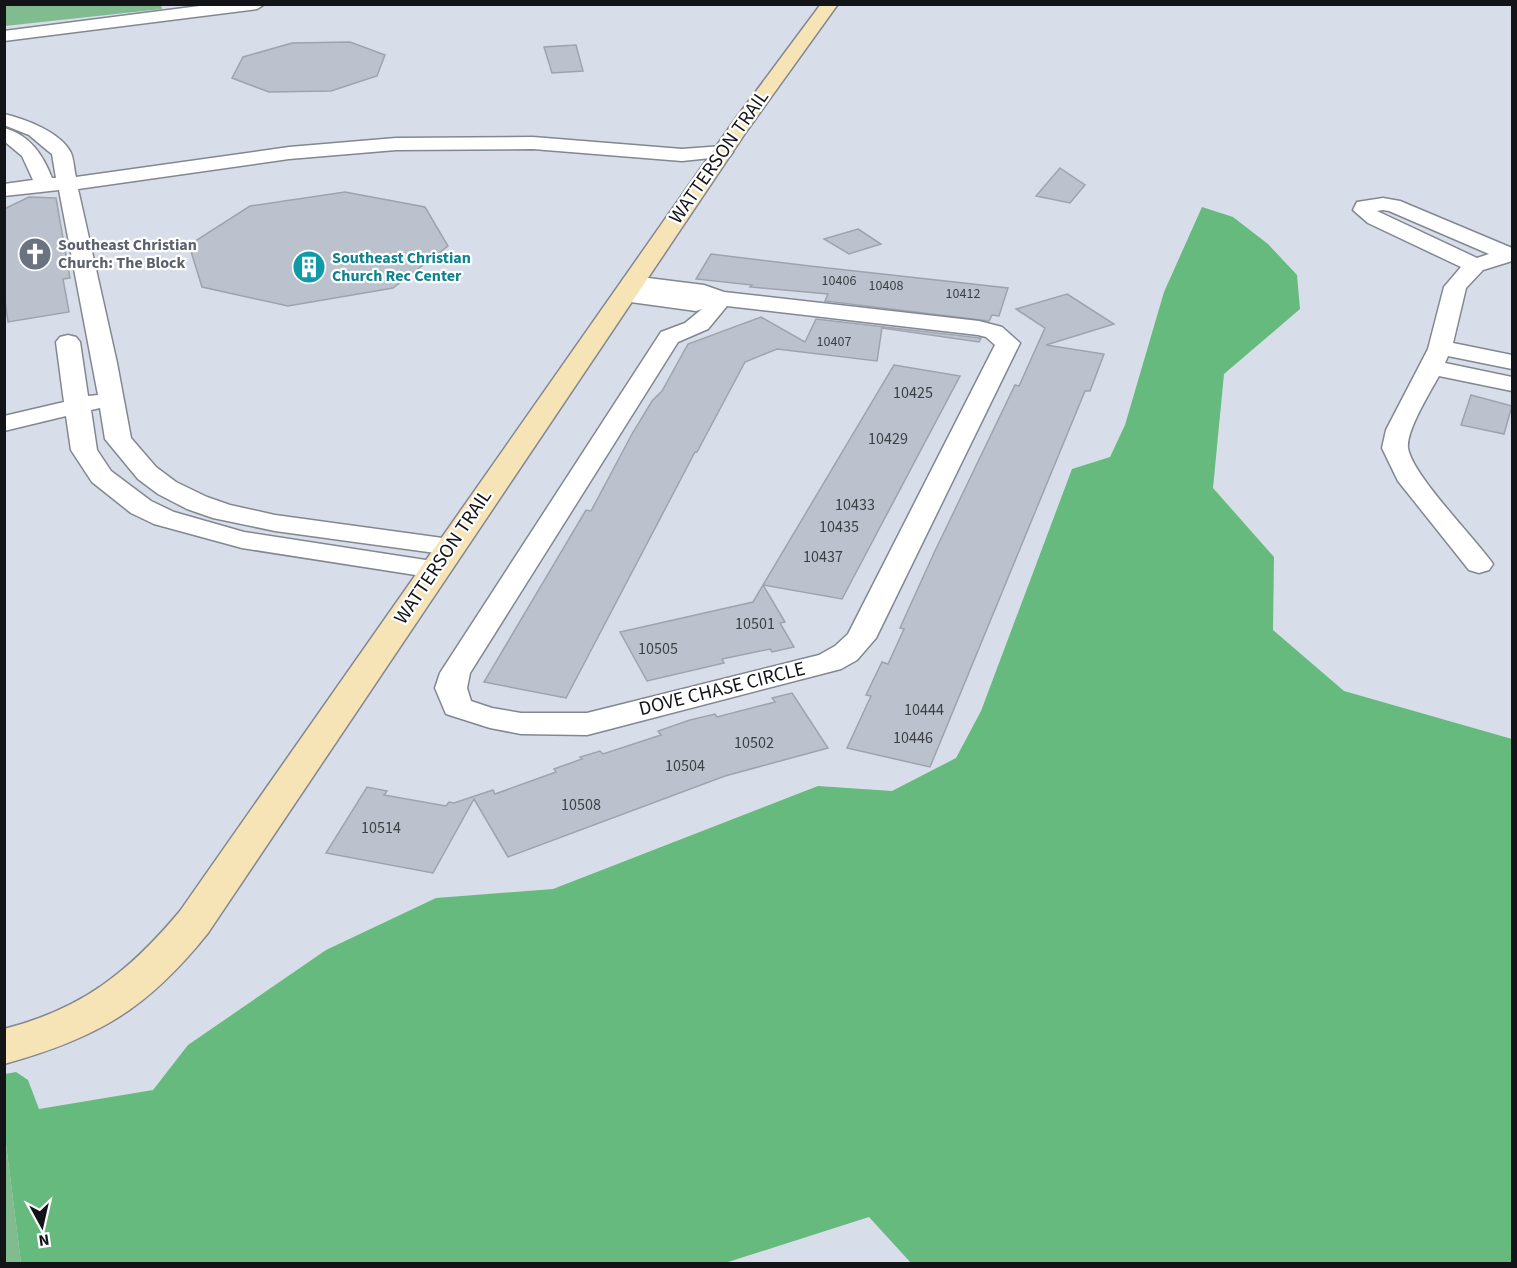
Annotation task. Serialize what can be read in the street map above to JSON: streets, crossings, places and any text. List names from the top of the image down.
{
  "streets": {
    "main road": ["WATTERSON TRAIL"],
    "street": ["DOVE CHASE CIRCLE"]
  },
  "crossings": [
    ["WATTERSON TRAIL", "DOVE CHASE CIRCLE"]
  ],
  "places": {
    "church": ["Southeast Christian Church: The Block"],
    "building": ["Southeast Christian Church Rec Center"]
  },
  "house_numbers": [
    "10406",
    "10408",
    "10412",
    "10407",
    "10425",
    "10429",
    "10433",
    "10435",
    "10437",
    "10501",
    "10505",
    "10444",
    "10446",
    "10502",
    "10504",
    "10508",
    "10514"
  ],
  "north": "bottom"
}
